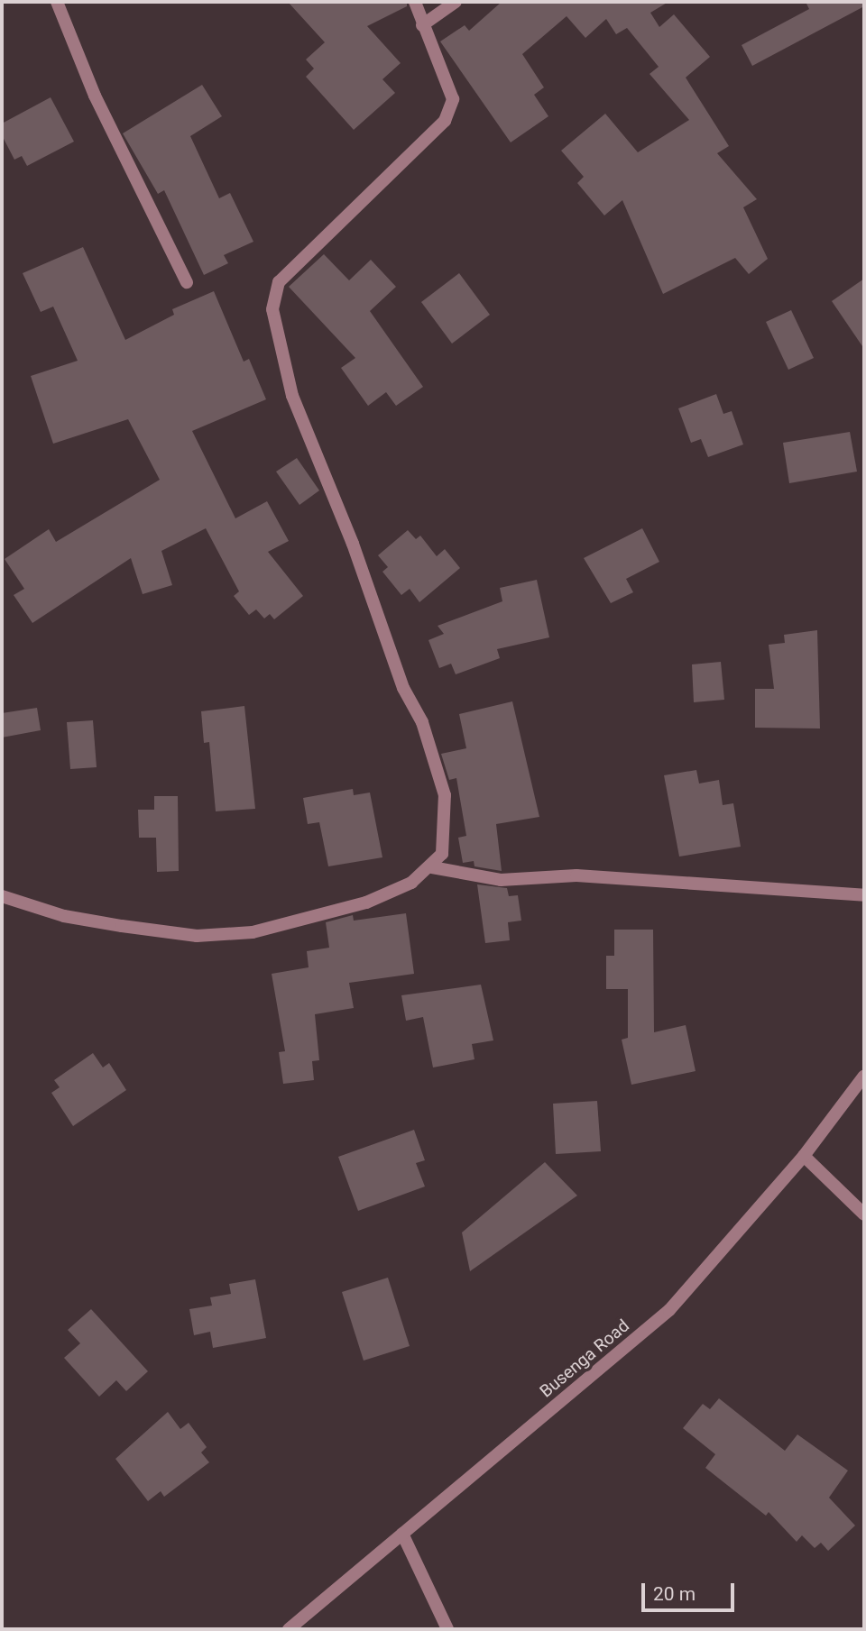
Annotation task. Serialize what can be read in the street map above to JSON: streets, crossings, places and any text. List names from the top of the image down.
{
  "streets": {
    "street": ["Busenga Road"]
  },
  "scale_bar": "20 m"
}
